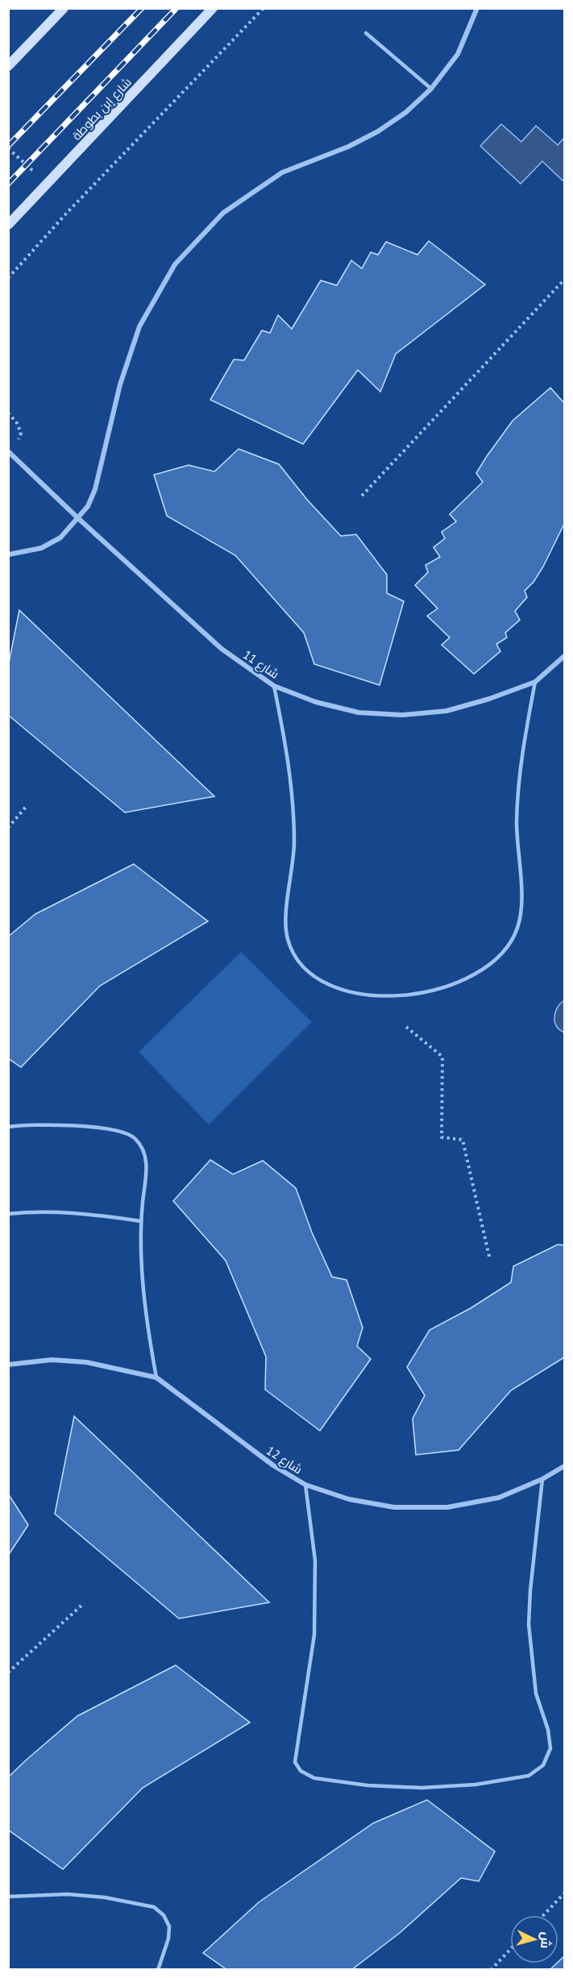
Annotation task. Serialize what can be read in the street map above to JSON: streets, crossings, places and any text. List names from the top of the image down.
{
  "streets": {
    "main road": ["شارع إبن بطوطة"],
    "street": ["شارع 11", "شارع 12"]
  },
  "north": "right"
}
